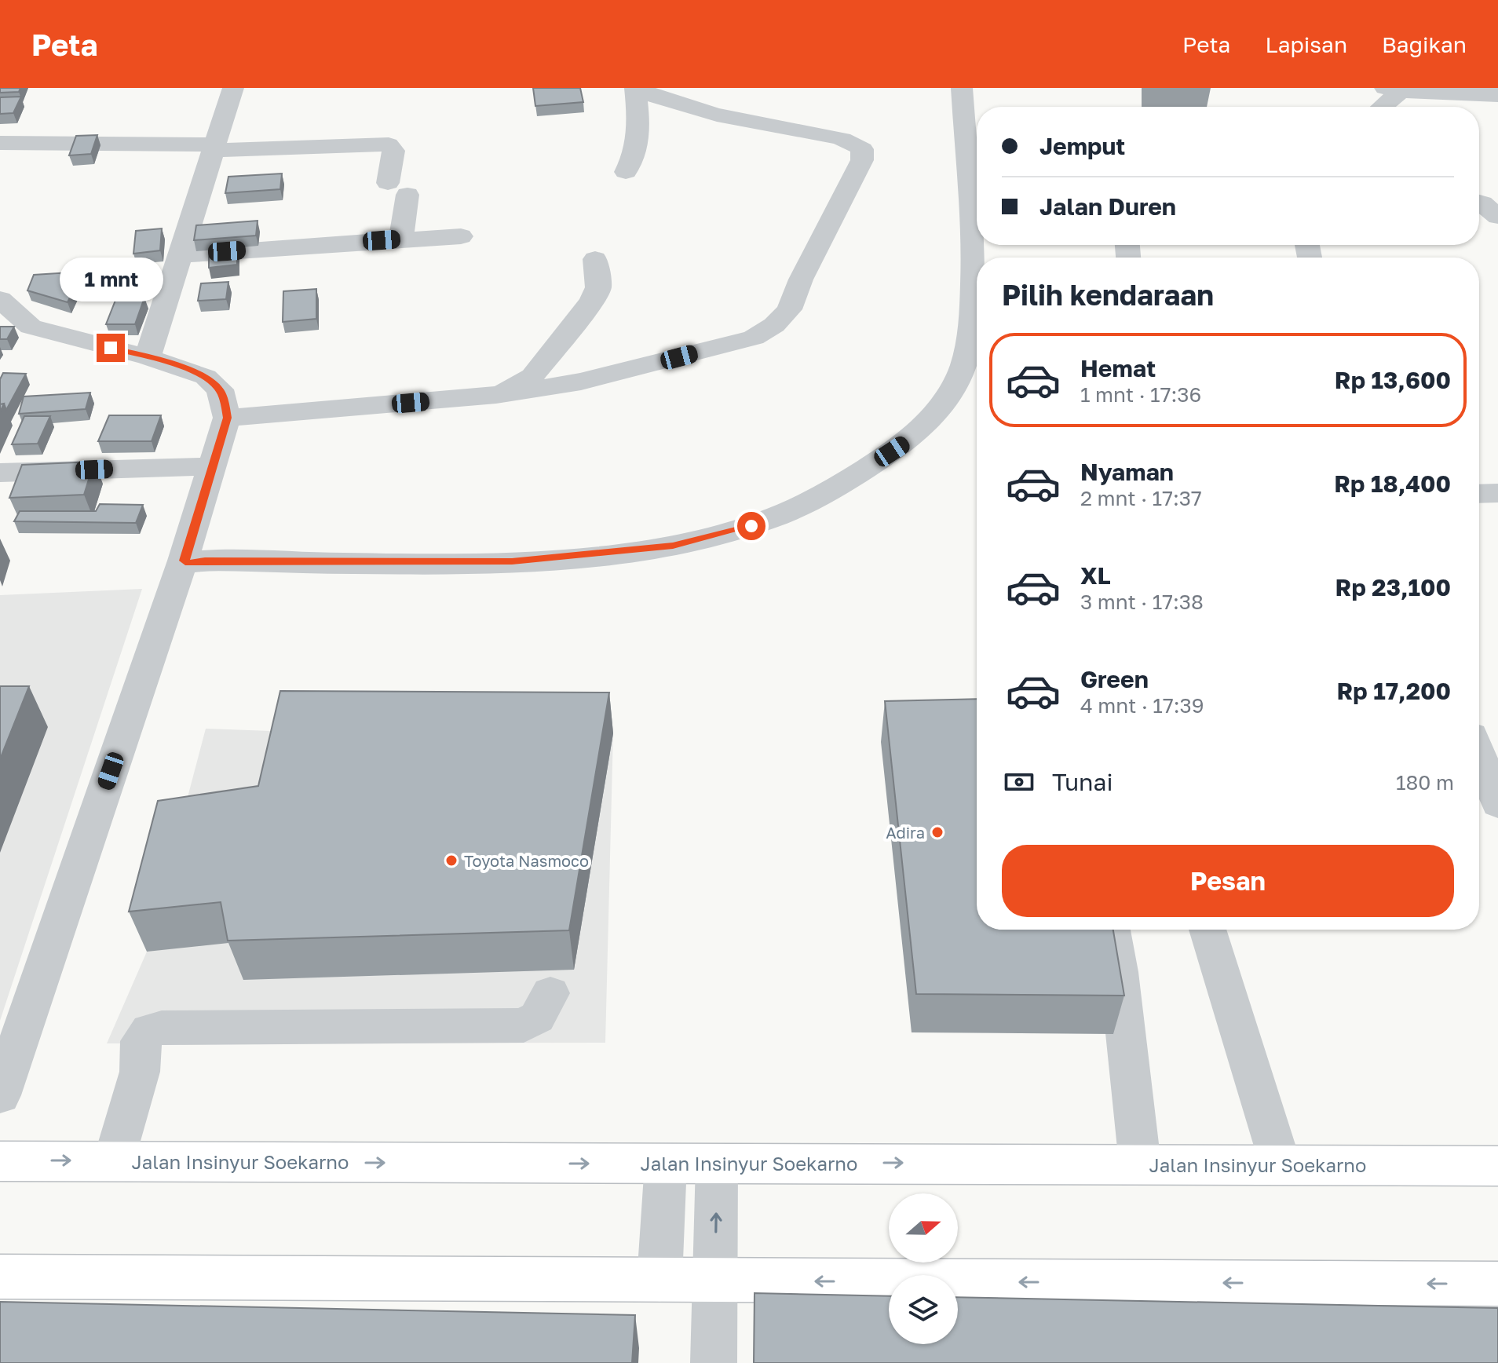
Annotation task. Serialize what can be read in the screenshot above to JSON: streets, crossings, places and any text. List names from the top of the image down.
{
  "streets": {
    "main road": ["Jalan Insinyur Soekarno"]
  },
  "places": ["Adira", "Toyota Nasmoco"],
  "north": "right",
  "page": {
    "header": "Peta",
    "nav": ["Peta", "Lapisan", "Bagikan"],
    "banner": ["Jemput", "Jalan Duren"],
    "bubble": "1 mnt",
    "heading": "Pilih kendaraan",
    "list": [
      {
        "name": "Hemat",
        "note": "1 mnt · 17:36",
        "value": "Rp 13,600"
      },
      {
        "name": "Nyaman",
        "note": "2 mnt · 17:37",
        "value": "Rp 18,400"
      },
      {
        "name": "XL",
        "note": "3 mnt · 17:38",
        "value": "Rp 23,100"
      },
      {
        "name": "Green",
        "note": "4 mnt · 17:39",
        "value": "Rp 17,200"
      }
    ],
    "pay": ["Tunai", "180 m"],
    "buttons": "Pesan"
  }
}
